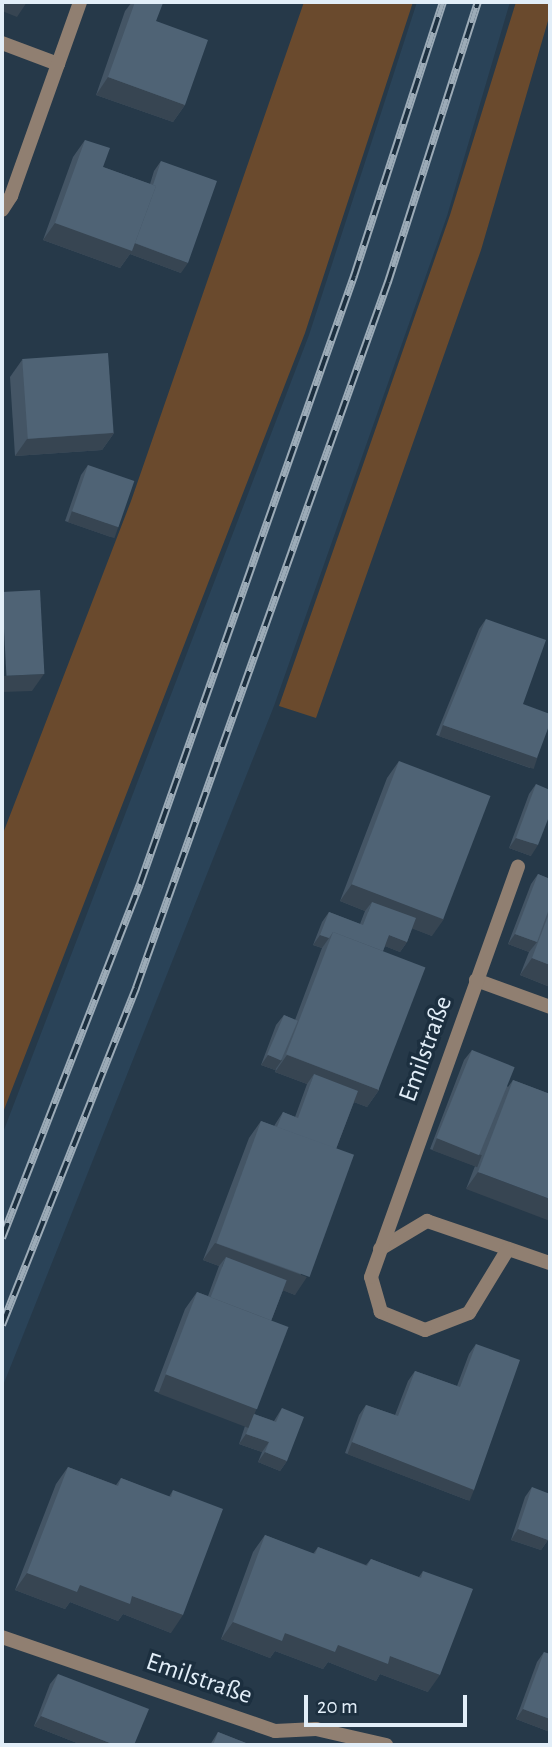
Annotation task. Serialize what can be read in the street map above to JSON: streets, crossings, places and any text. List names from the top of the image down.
{
  "streets": {
    "street": ["Emilstraße"]
  },
  "scale_bar": "20 m"
}
